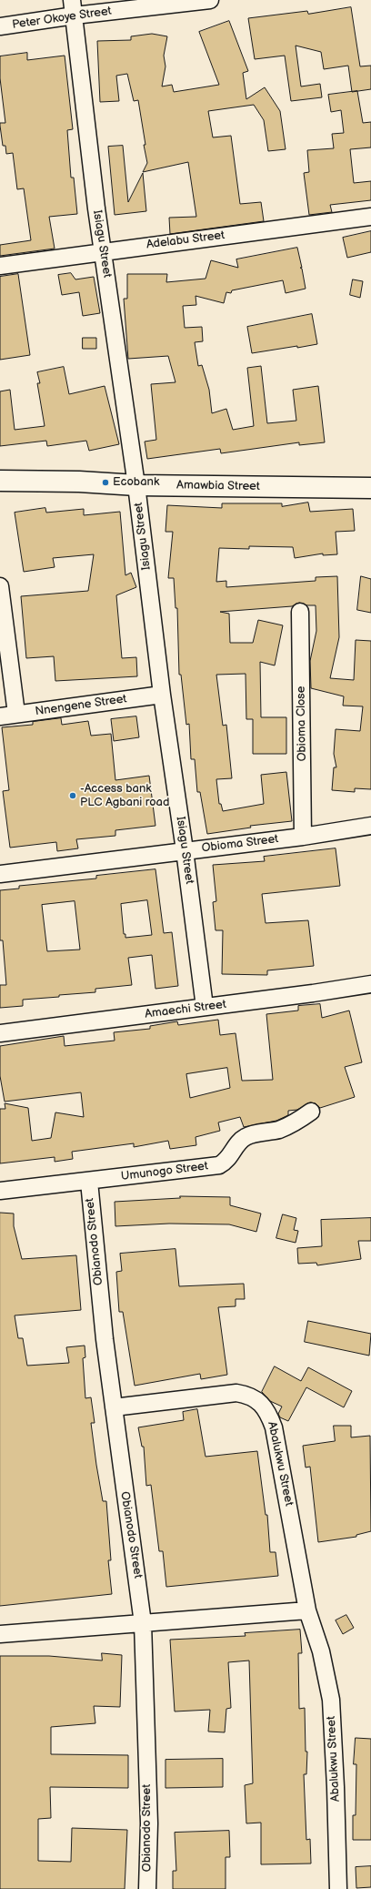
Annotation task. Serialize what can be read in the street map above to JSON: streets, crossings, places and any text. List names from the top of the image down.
{
  "streets": {
    "street": [
      "Peter Okoye Street",
      "Adelabu Street",
      "Isiagu Street",
      "Amawbia Street",
      "Nnengene Street",
      "Obioma Close",
      "Obioma Street",
      "Amaechi Street",
      "Umunogo Street",
      "Obianodo Street",
      "Abalukwu Street"
    ]
  },
  "crossings": [
    ["Peter Okoye Street", "Isiagu Street"],
    ["Adelabu Street", "Isiagu Street"],
    ["Isiagu Street", "Amawbia Street"],
    ["Isiagu Street", "Nnengene Street"],
    ["Isiagu Street", "Obioma Street"],
    ["Isiagu Street", "Amaechi Street"],
    ["Obioma Close", "Obioma Street"],
    ["Umunogo Street", "Obianodo Street"],
    ["Obianodo Street", "Abalukwu Street"]
  ],
  "places": ["Ecobank", "-Access bank PLC Agbani road"]
}
